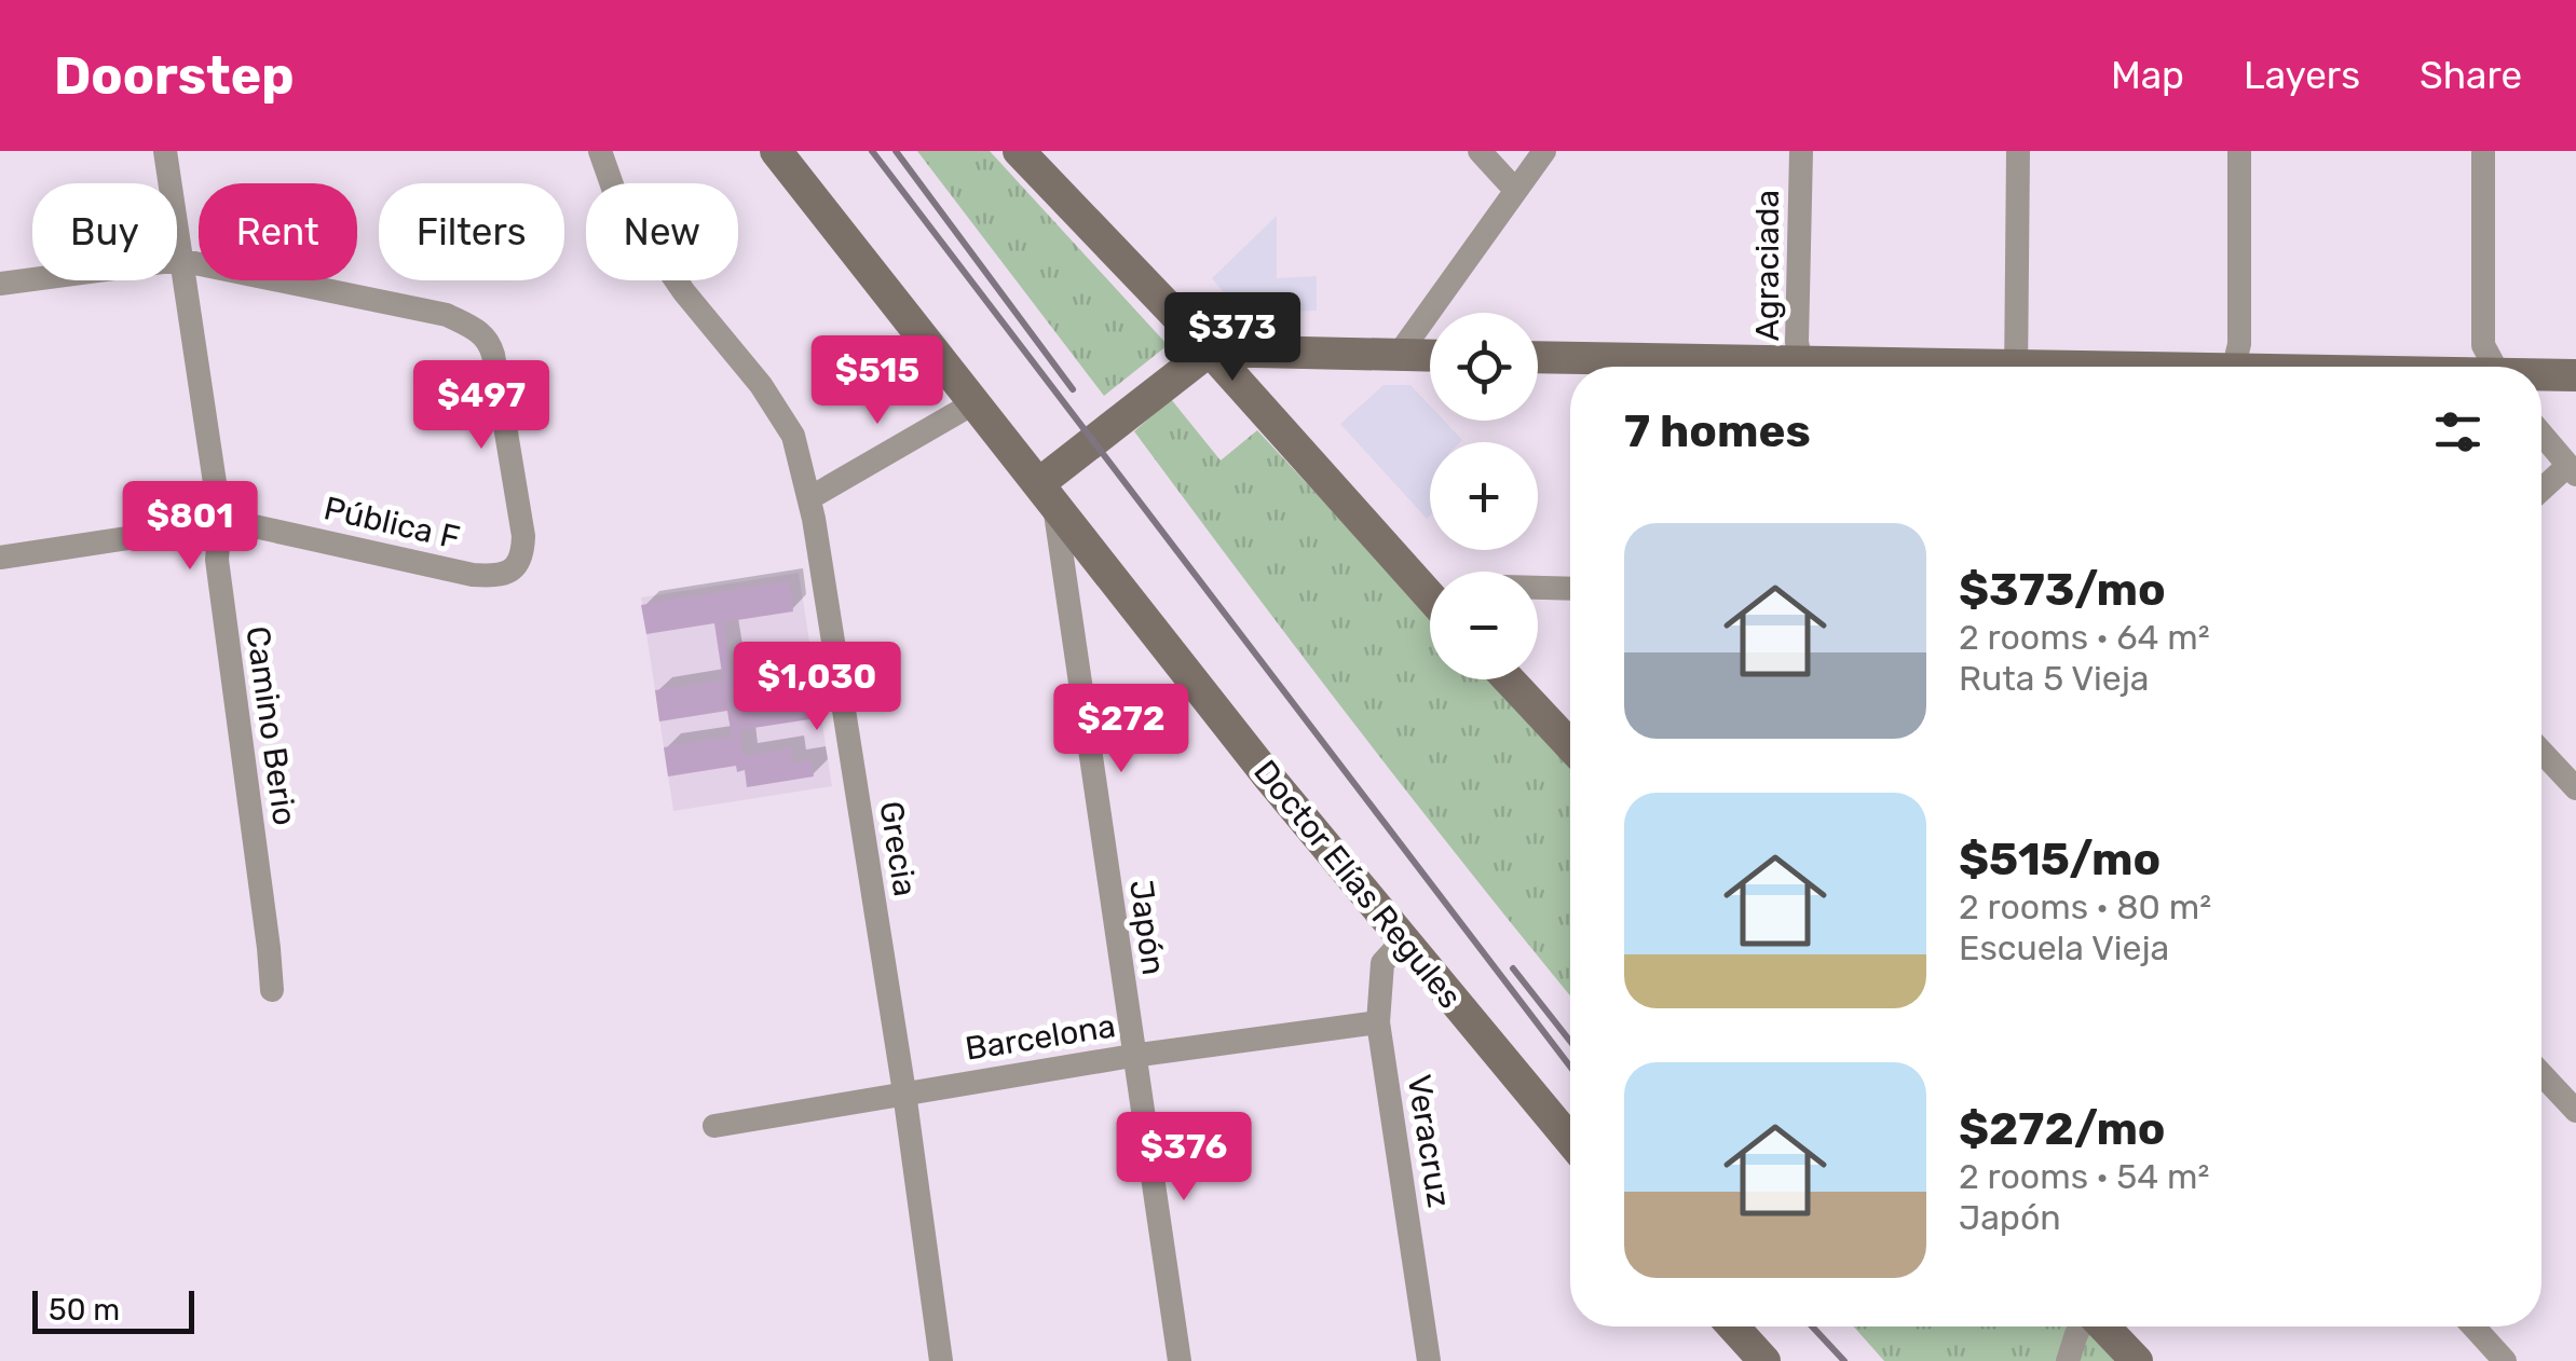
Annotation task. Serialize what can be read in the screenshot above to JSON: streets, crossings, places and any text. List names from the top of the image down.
{
  "streets": {
    "street": [
      "Agraciada",
      "Pública F",
      "Camino Berio",
      "Grecia",
      "Doctor Elías Regules",
      "Japón",
      "Barcelona",
      "Veracruz"
    ]
  },
  "crossings": [
    ["Pública F", "Camino Berio"],
    ["Grecia", "Barcelona"],
    ["Doctor Elías Regules", "Japón"],
    ["Doctor Elías Regules", "Veracruz"],
    ["Japón", "Barcelona"],
    ["Barcelona", "Veracruz"]
  ],
  "scale_bar": "50 m",
  "page": {
    "header": "Doorstep",
    "nav": ["Map", "Layers", "Share"],
    "chip": [
      "Buy",
      "Rent",
      "Filters",
      "New"
    ],
    "price": [
      "$373",
      "$515",
      "$497",
      "$801",
      "$1,030",
      "$272",
      "$376"
    ],
    "map_buttons": ["+", "−"],
    "heading": "7 homes",
    "list": [
      {
        "name": "$373/mo",
        "note": "2 rooms · 64 m² · Ruta 5 Vieja"
      },
      {
        "name": "$515/mo",
        "note": "2 rooms · 80 m² · Escuela Vieja"
      },
      {
        "name": "$272/mo",
        "note": "2 rooms · 54 m² · Japón"
      }
    ],
    "scale": "50 m"
  }
}
